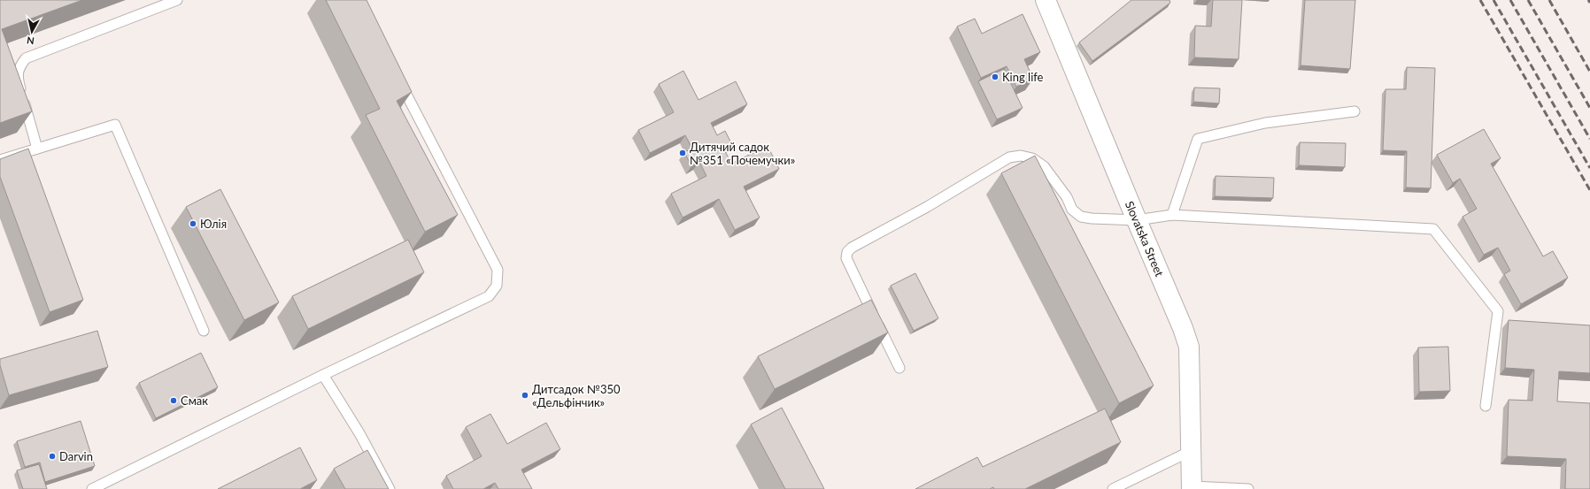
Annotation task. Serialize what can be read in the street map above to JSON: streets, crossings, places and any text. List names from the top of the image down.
{
  "streets": {
    "street": ["Slovatska Street"]
  },
  "places": [
    "King life",
    "Дитячий садок №351 «Почемучки»",
    "Юлія",
    "Дитсадок №350 «Дельфінчик»",
    "Смак",
    "Darvin"
  ],
  "north": "bottom"
}
